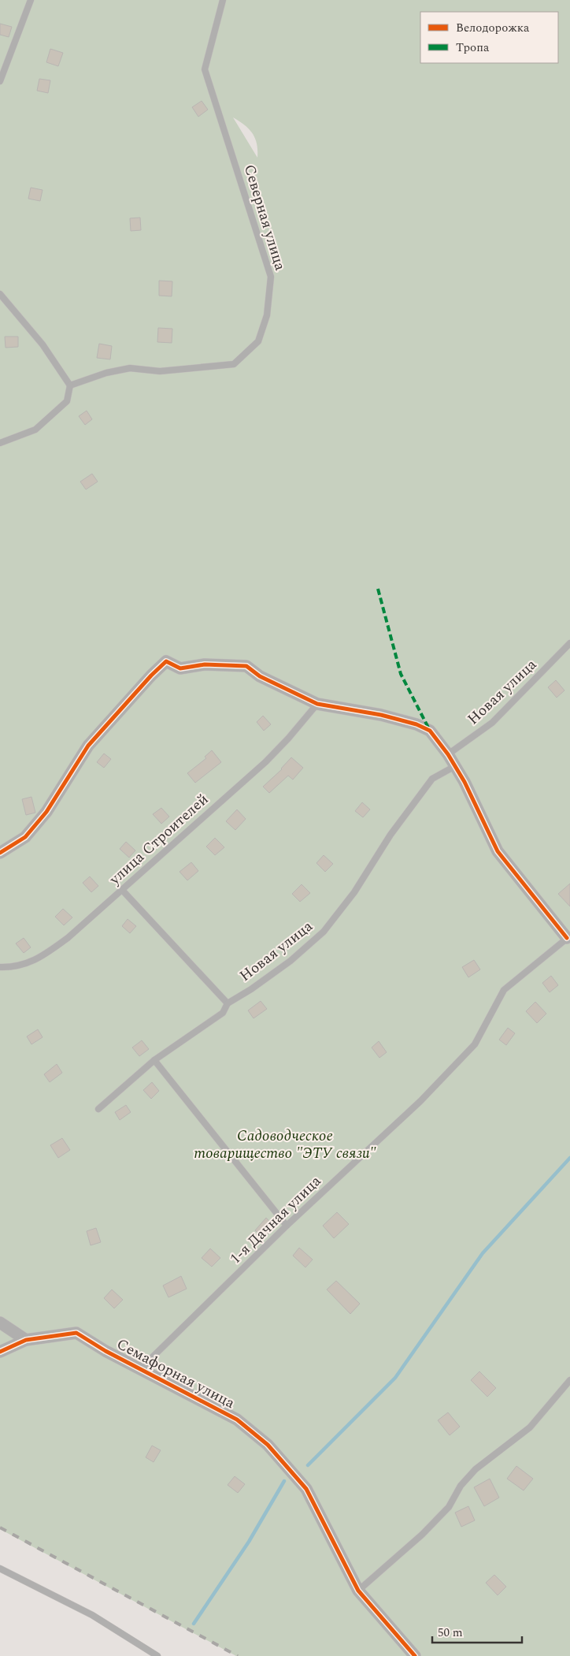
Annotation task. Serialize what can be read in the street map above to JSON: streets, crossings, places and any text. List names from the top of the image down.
{
  "streets": {
    "street": ["Семафорная улица"],
    "lane": [
      "Северная улица",
      "Новая улица",
      "улица Строителей",
      "1-я Дачная улица"
    ]
  },
  "crossings": [
    ["1-я Дачная улица", "Семафорная улица"]
  ],
  "parks": ["Садоводческое товарищество \"ЭТУ связи\""],
  "legend": ["Велодорожка", "Тропа"],
  "scale_bar": "50 m"
}
